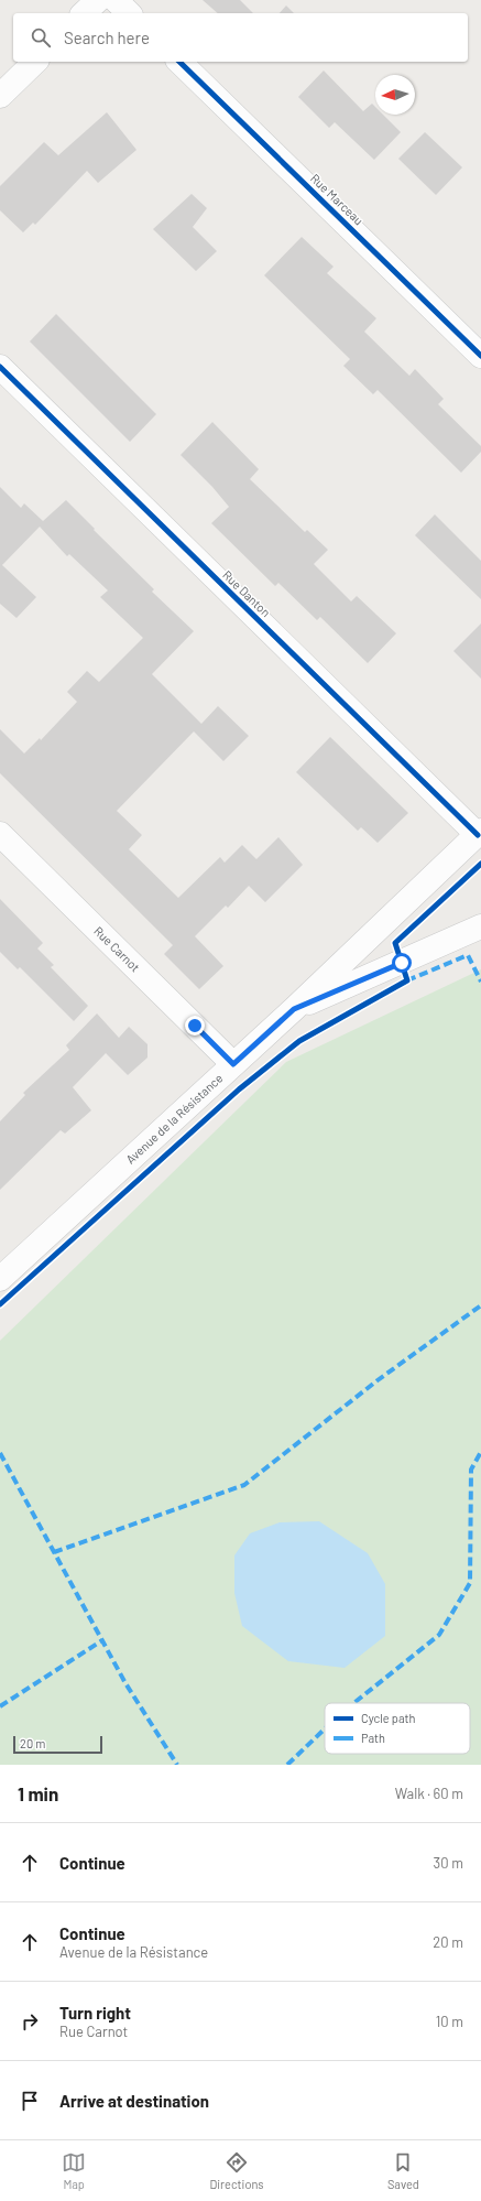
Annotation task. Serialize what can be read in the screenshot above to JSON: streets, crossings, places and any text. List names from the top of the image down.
{
  "streets": {
    "street": [
      "Rue Marceau",
      "Rue Danton",
      "Rue Carnot",
      "Avenue de la Résistance"
    ]
  },
  "crossings": [
    ["Rue Danton", "Avenue de la Résistance"],
    ["Rue Carnot", "Avenue de la Résistance"]
  ],
  "legend": ["Cycle path", "Path"],
  "scale_bar": "20 m",
  "north": "left",
  "page": {
    "search": "Search here",
    "scale": "20 m",
    "heading": ["1 min", "Walk · 60 m"],
    "list": [
      ["Continue", "30 m"],
      ["Continue", "Avenue de la Résistance", "20 m"],
      ["Turn right", "Rue Carnot", "10 m"],
      "Arrive at destination"
    ],
    "nav": ["Map", "Directions", "Saved"]
  }
}
